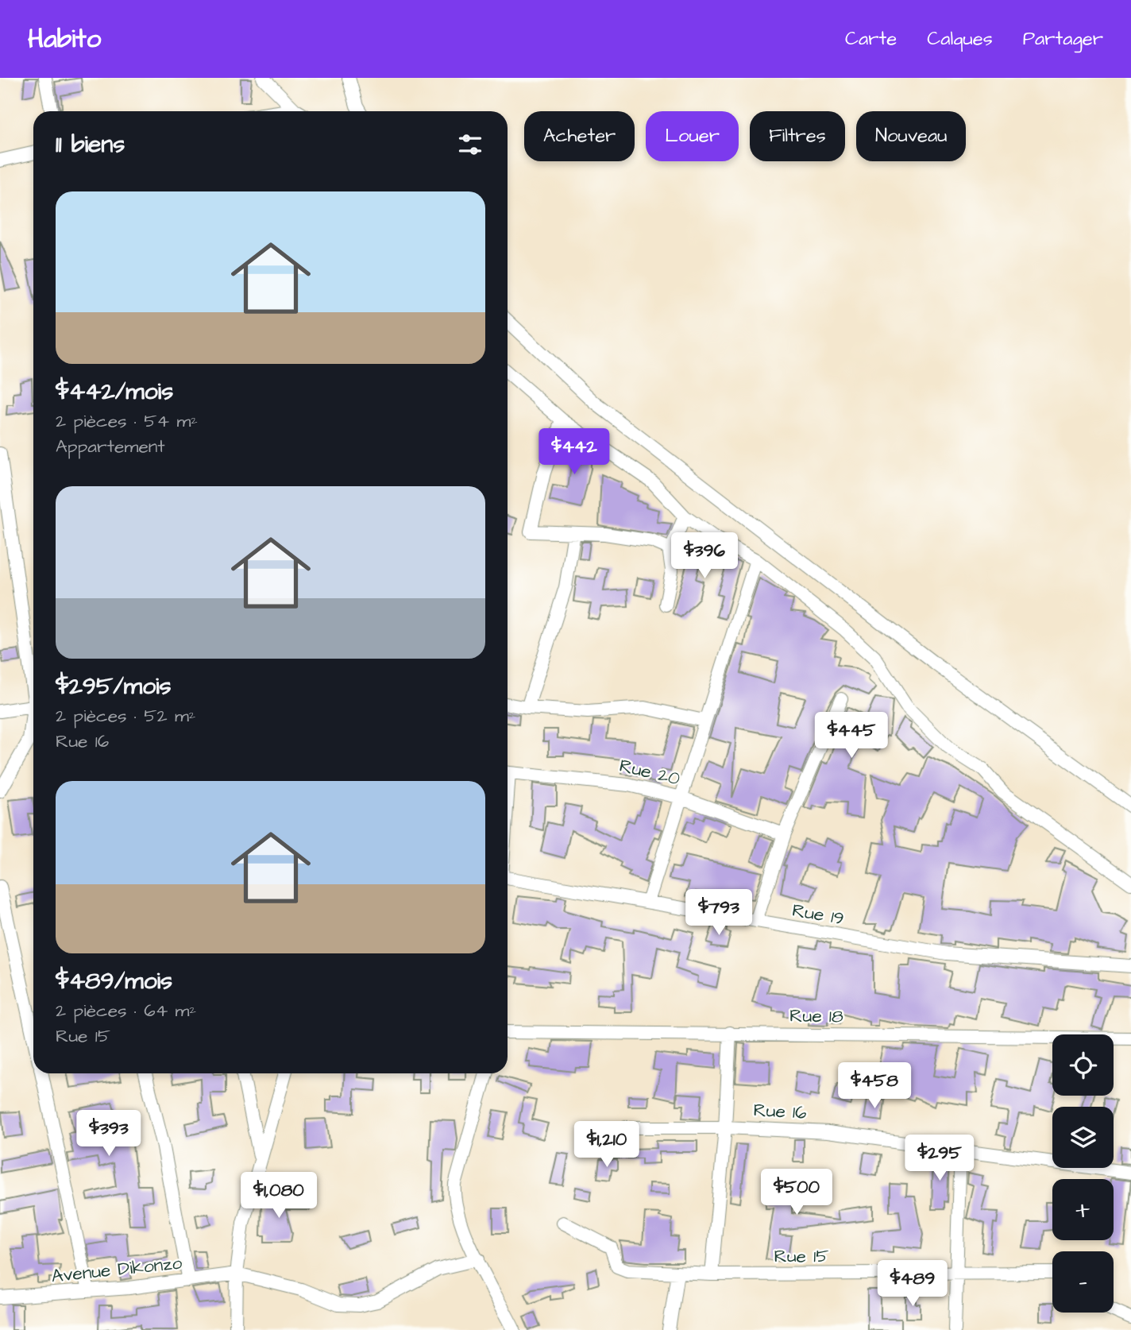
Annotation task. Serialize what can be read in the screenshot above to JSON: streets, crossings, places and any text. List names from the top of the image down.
{
  "streets": {
    "street": [
      "Rue 20",
      "Rue 19",
      "Rue 18",
      "Rue 16",
      "Rue 15",
      "Avenue Dikonzo"
    ]
  },
  "page": {
    "header": "Habito",
    "nav": ["Carte", "Calques", "Partager"],
    "chip": [
      "Acheter",
      "Louer",
      "Filtres",
      "Nouveau"
    ],
    "heading": "11 biens",
    "list": [
      {
        "name": "$442/mois",
        "note": "2 pièces · 54 m² · Appartement"
      },
      {
        "name": "$295/mois",
        "note": "2 pièces · 52 m² · Rue 16"
      },
      {
        "name": "$489/mois",
        "note": "2 pièces · 64 m² · Rue 15"
      }
    ],
    "price": [
      "$442",
      "$396",
      "$445",
      "$793",
      "$458",
      "$393",
      "$1,210",
      "$295",
      "$500",
      "$1,080",
      "$489"
    ],
    "map_buttons": ["+", "−"]
  }
}
